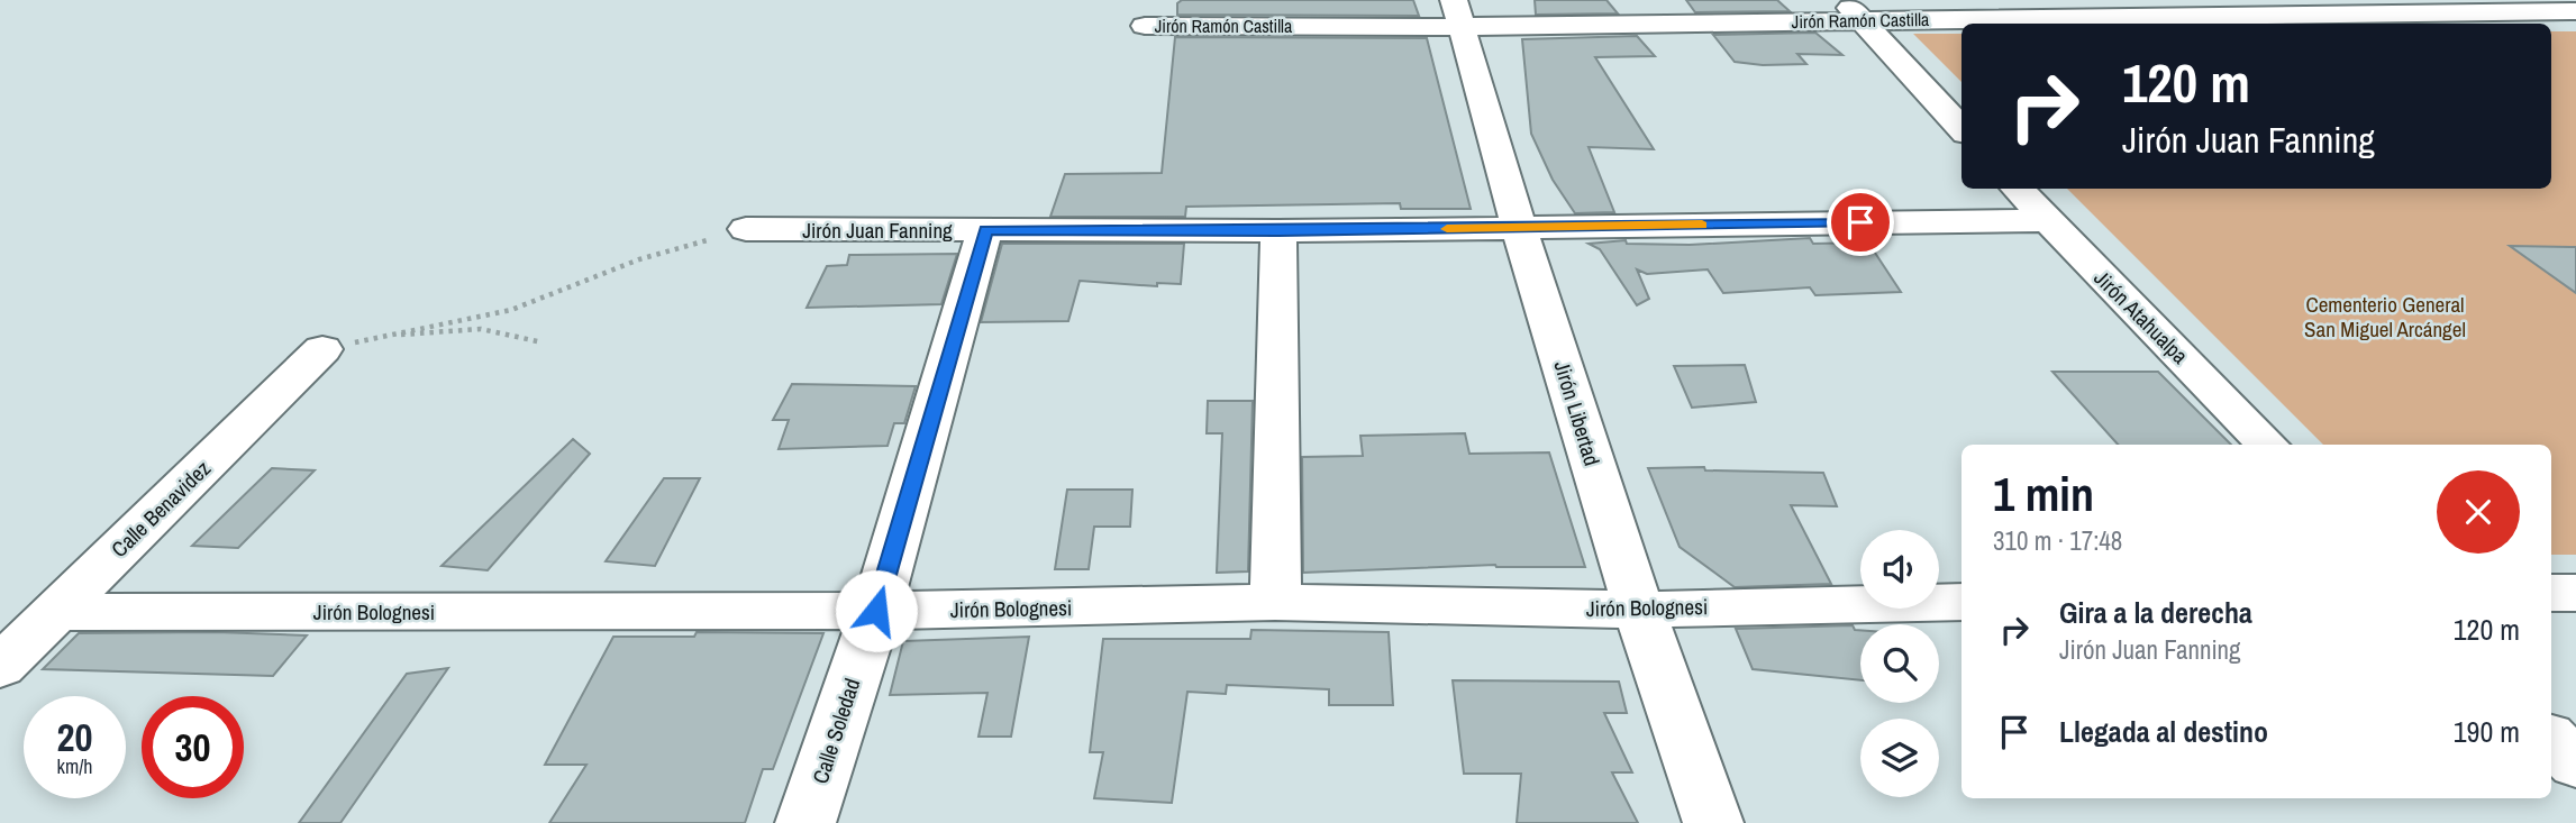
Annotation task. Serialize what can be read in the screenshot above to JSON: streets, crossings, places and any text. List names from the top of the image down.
{
  "streets": {
    "street": [
      "Jirón Ramón Castilla",
      "Jirón Juan Fanning",
      "Jirón Atahualpa",
      "Jirón Libertad",
      "Calle Benavidez",
      "Jirón Bolognesi",
      "Calle Soledad"
    ]
  },
  "crossings": [
    ["Jirón Ramón Castilla", "Jirón Libertad"],
    ["Jirón Juan Fanning", "Jirón Atahualpa"],
    ["Jirón Juan Fanning", "Jirón Libertad"],
    ["Jirón Juan Fanning", "Calle Soledad"],
    ["Jirón Libertad", "Jirón Bolognesi"],
    ["Calle Benavidez", "Jirón Bolognesi"],
    ["Jirón Bolognesi", "Calle Soledad"]
  ],
  "parks": ["Cementerio General San Miguel Arcángel"],
  "page": {
    "turn": ["120 m", "Jirón Juan Fanning"],
    "heading": ["1 min", "310 m · 17:48"],
    "list": [
      {
        "name": "Gira a la derecha",
        "note": "Jirón Juan Fanning",
        "value": "120 m"
      },
      {
        "name": "Llegada al destino",
        "value": "190 m"
      }
    ],
    "speed": "20 km/h",
    "limit": "30"
  }
}
